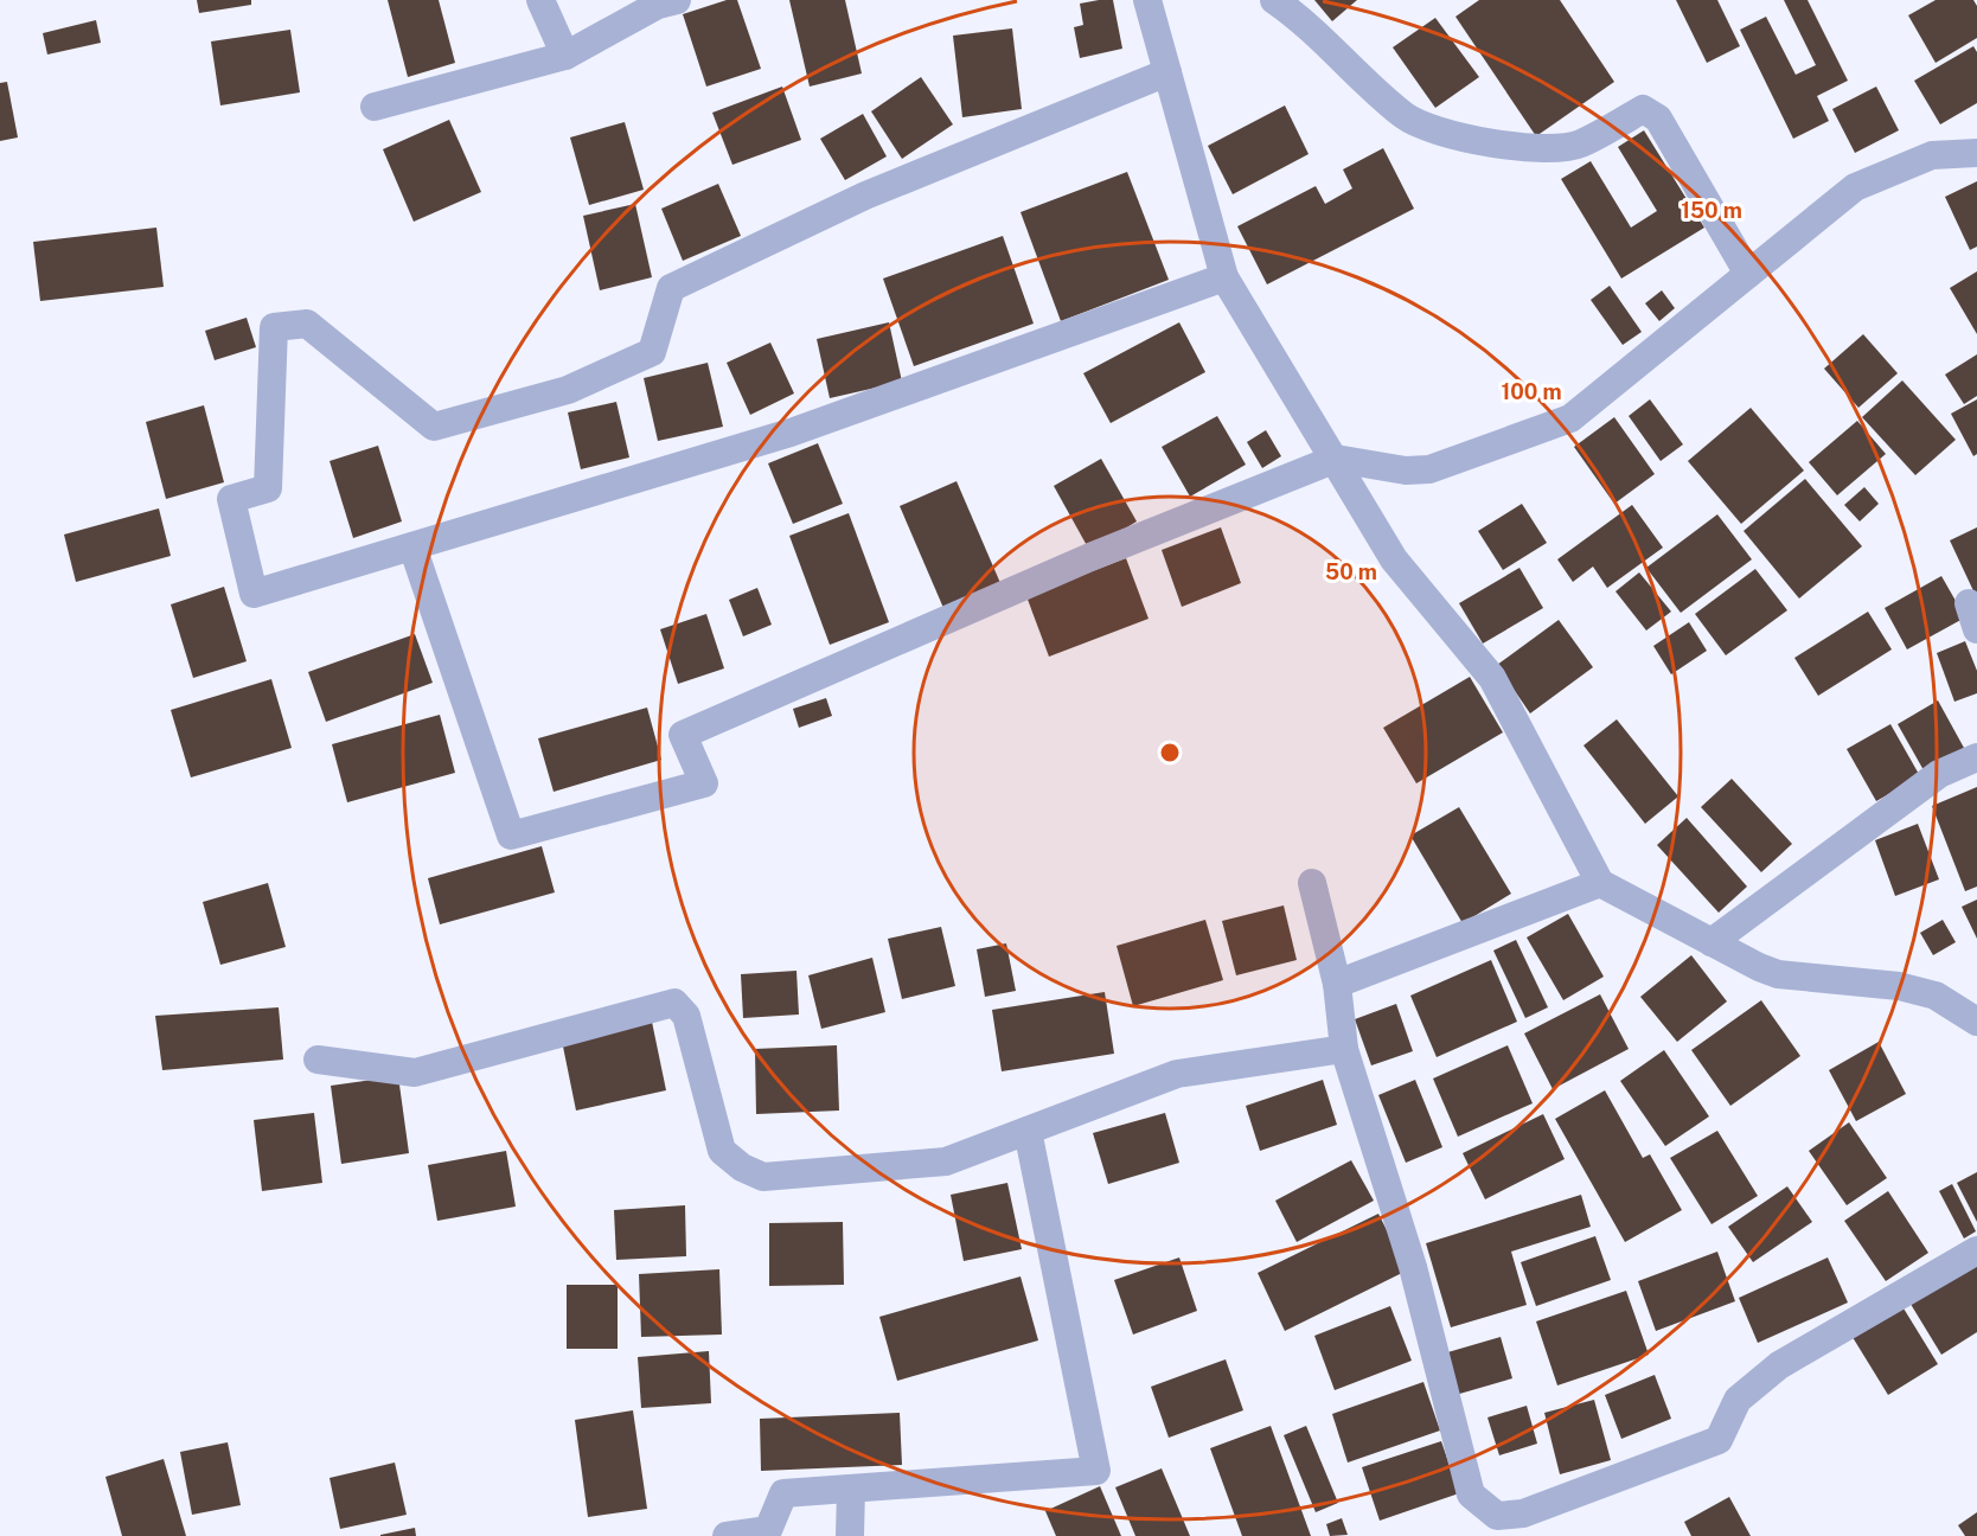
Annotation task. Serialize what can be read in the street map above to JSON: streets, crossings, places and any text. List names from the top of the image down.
{
  "rings": ["150 m", "100 m", "50 m"]
}
